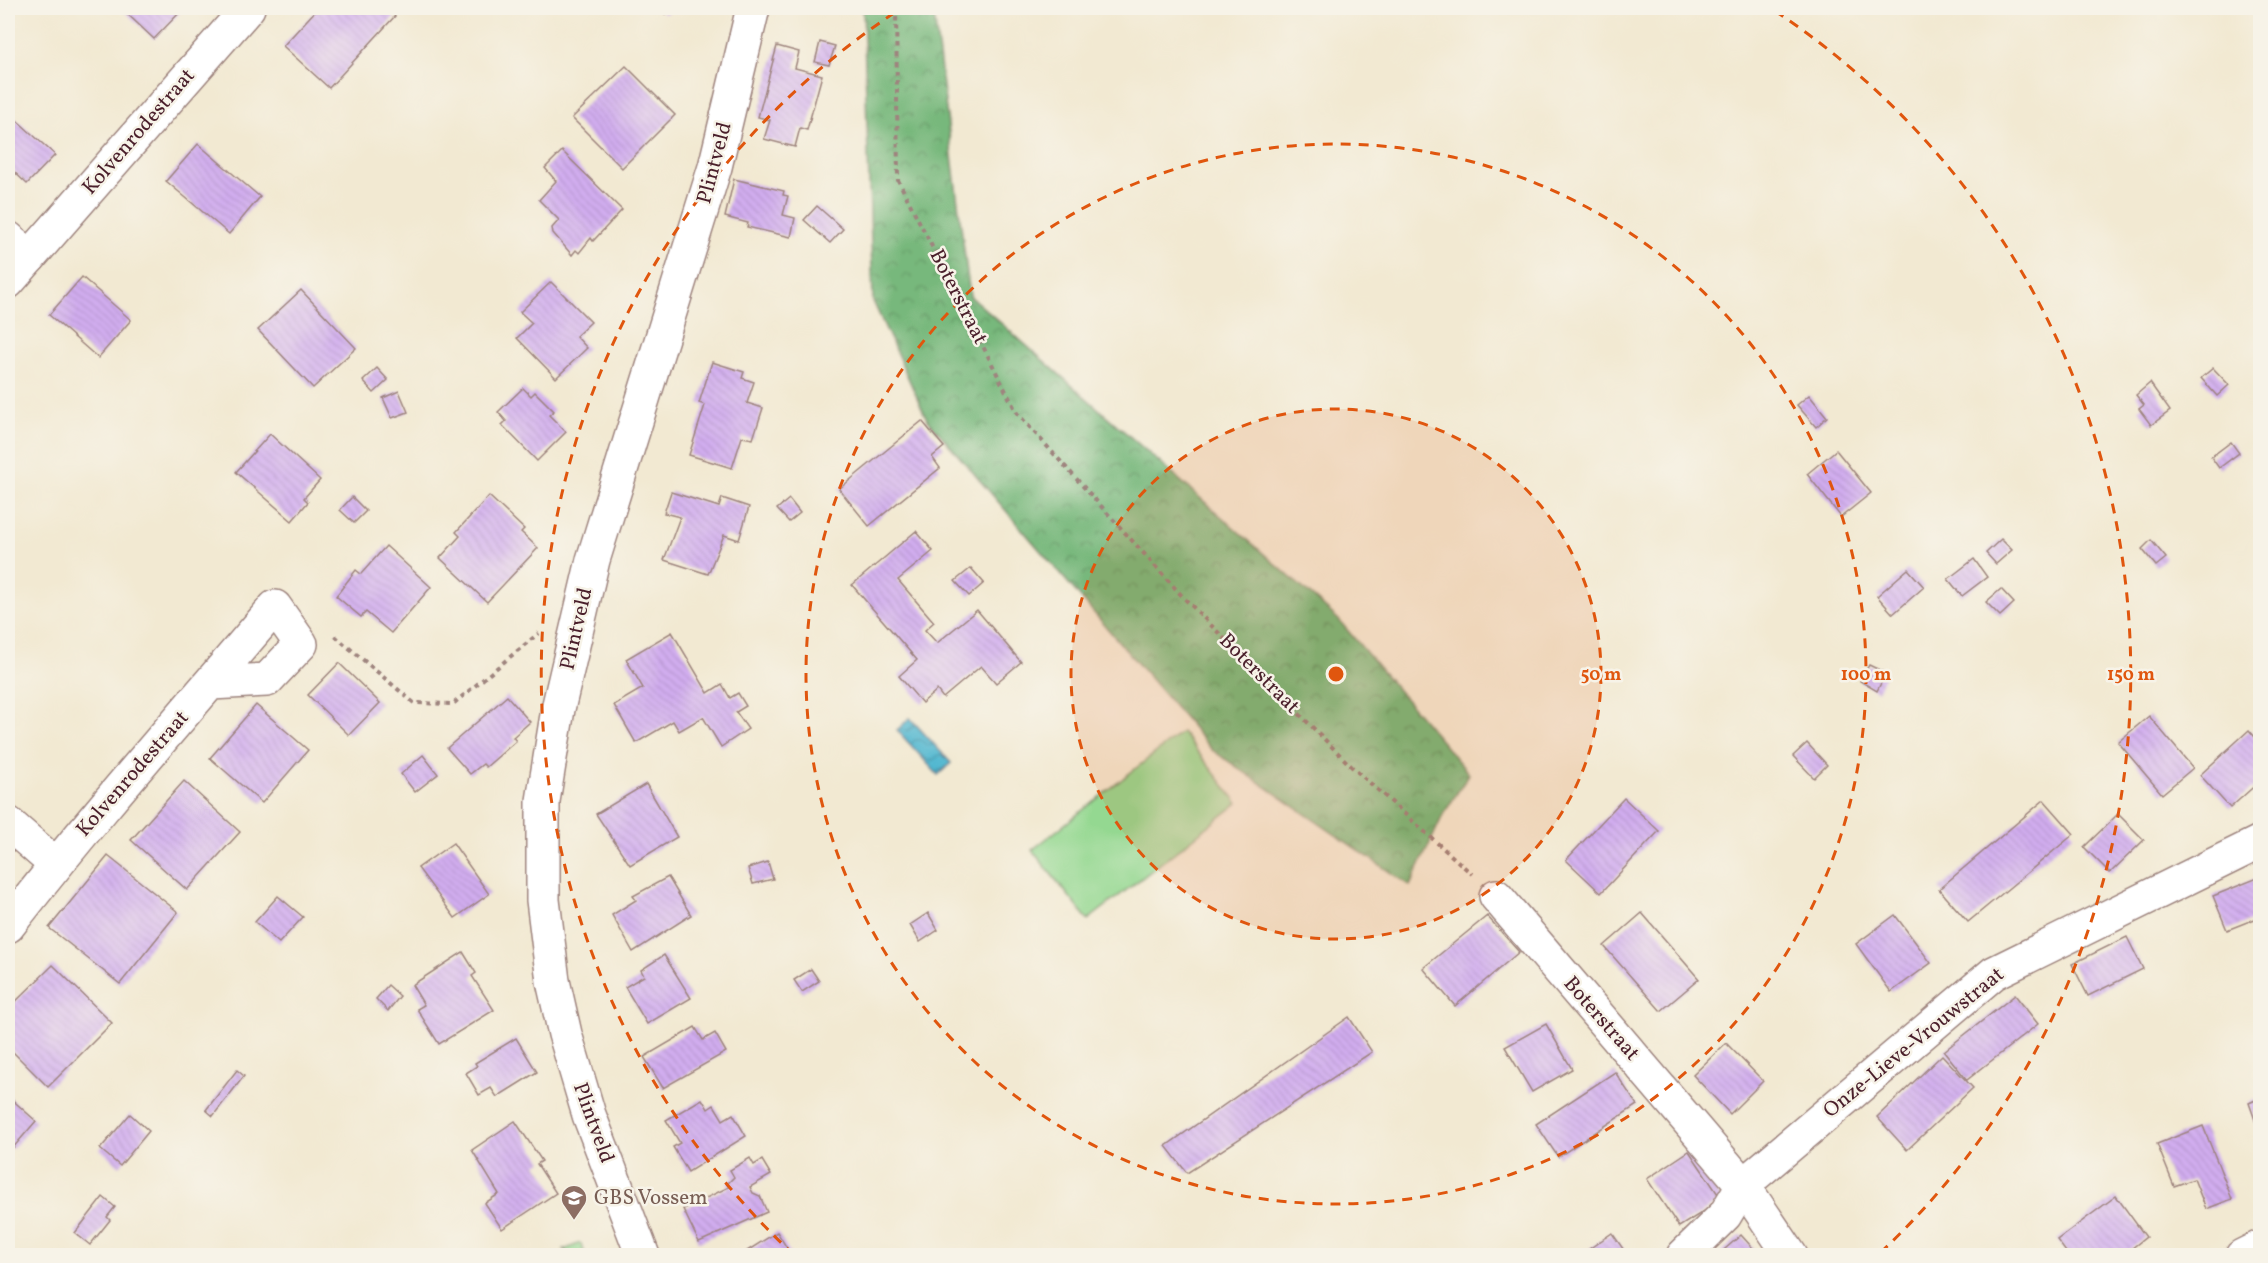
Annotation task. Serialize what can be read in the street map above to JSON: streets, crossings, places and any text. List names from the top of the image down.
{
  "streets": {
    "street": [
      "Kolvenrodestraat",
      "Plintveld",
      "Boterstraat",
      "Onze-Lieve-Vrouwstraat"
    ]
  },
  "crossings": [
    ["Boterstraat", "Onze-Lieve-Vrouwstraat"]
  ],
  "places": {
    "school or university": ["GBS Vossem"]
  },
  "rings": ["50 m", "100 m", "150 m"]
}
